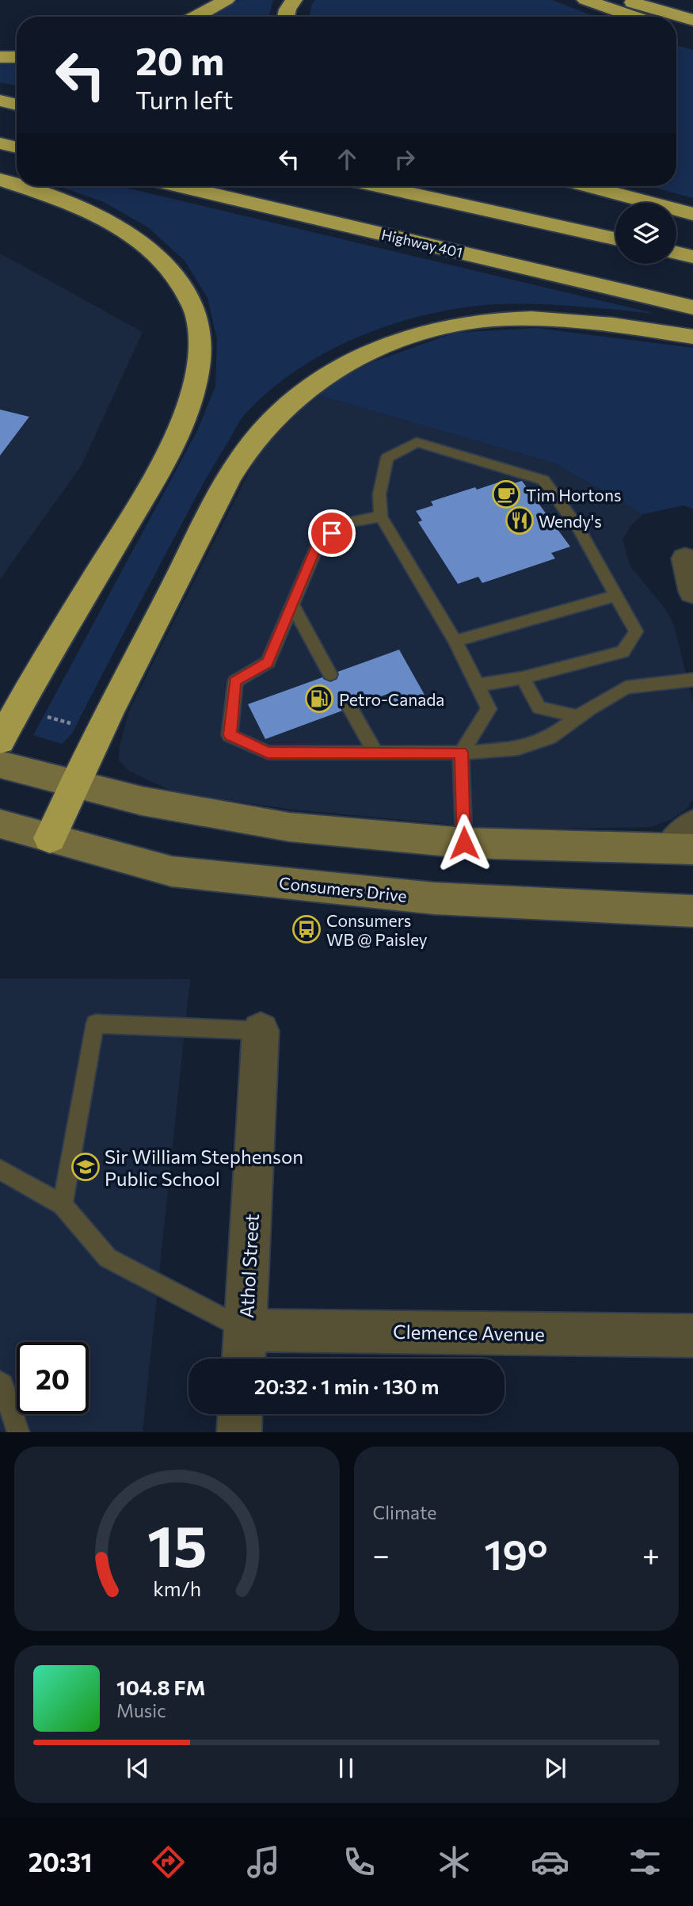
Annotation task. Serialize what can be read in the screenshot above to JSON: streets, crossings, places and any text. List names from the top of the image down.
{
  "streets": {
    "highway": ["Highway 401"],
    "main road": ["Consumers Drive"],
    "street": ["Athol Street", "Clemence Avenue"]
  },
  "crossings": [
    ["Athol Street", "Clemence Avenue"]
  ],
  "places": {
    "cafe": ["Tim Hortons"],
    "restaurant": ["Wendy's"],
    "fuel station": ["Petro-Canada"],
    "bus stop": ["Consumers WB @ Paisley"],
    "school or university": ["Sir William Stephenson Public School"]
  },
  "page": {
    "turn": ["20 m", "Turn left"],
    "limit": "20",
    "trip": "20:32 · 1 min · 130 m",
    "tile": "Climate",
    "heat": ["−", "19°", "+"],
    "song": ["104.8 FM", "Music"],
    "tabs": "20:31",
    "gauge": ["15", "km/h"]
  }
}
